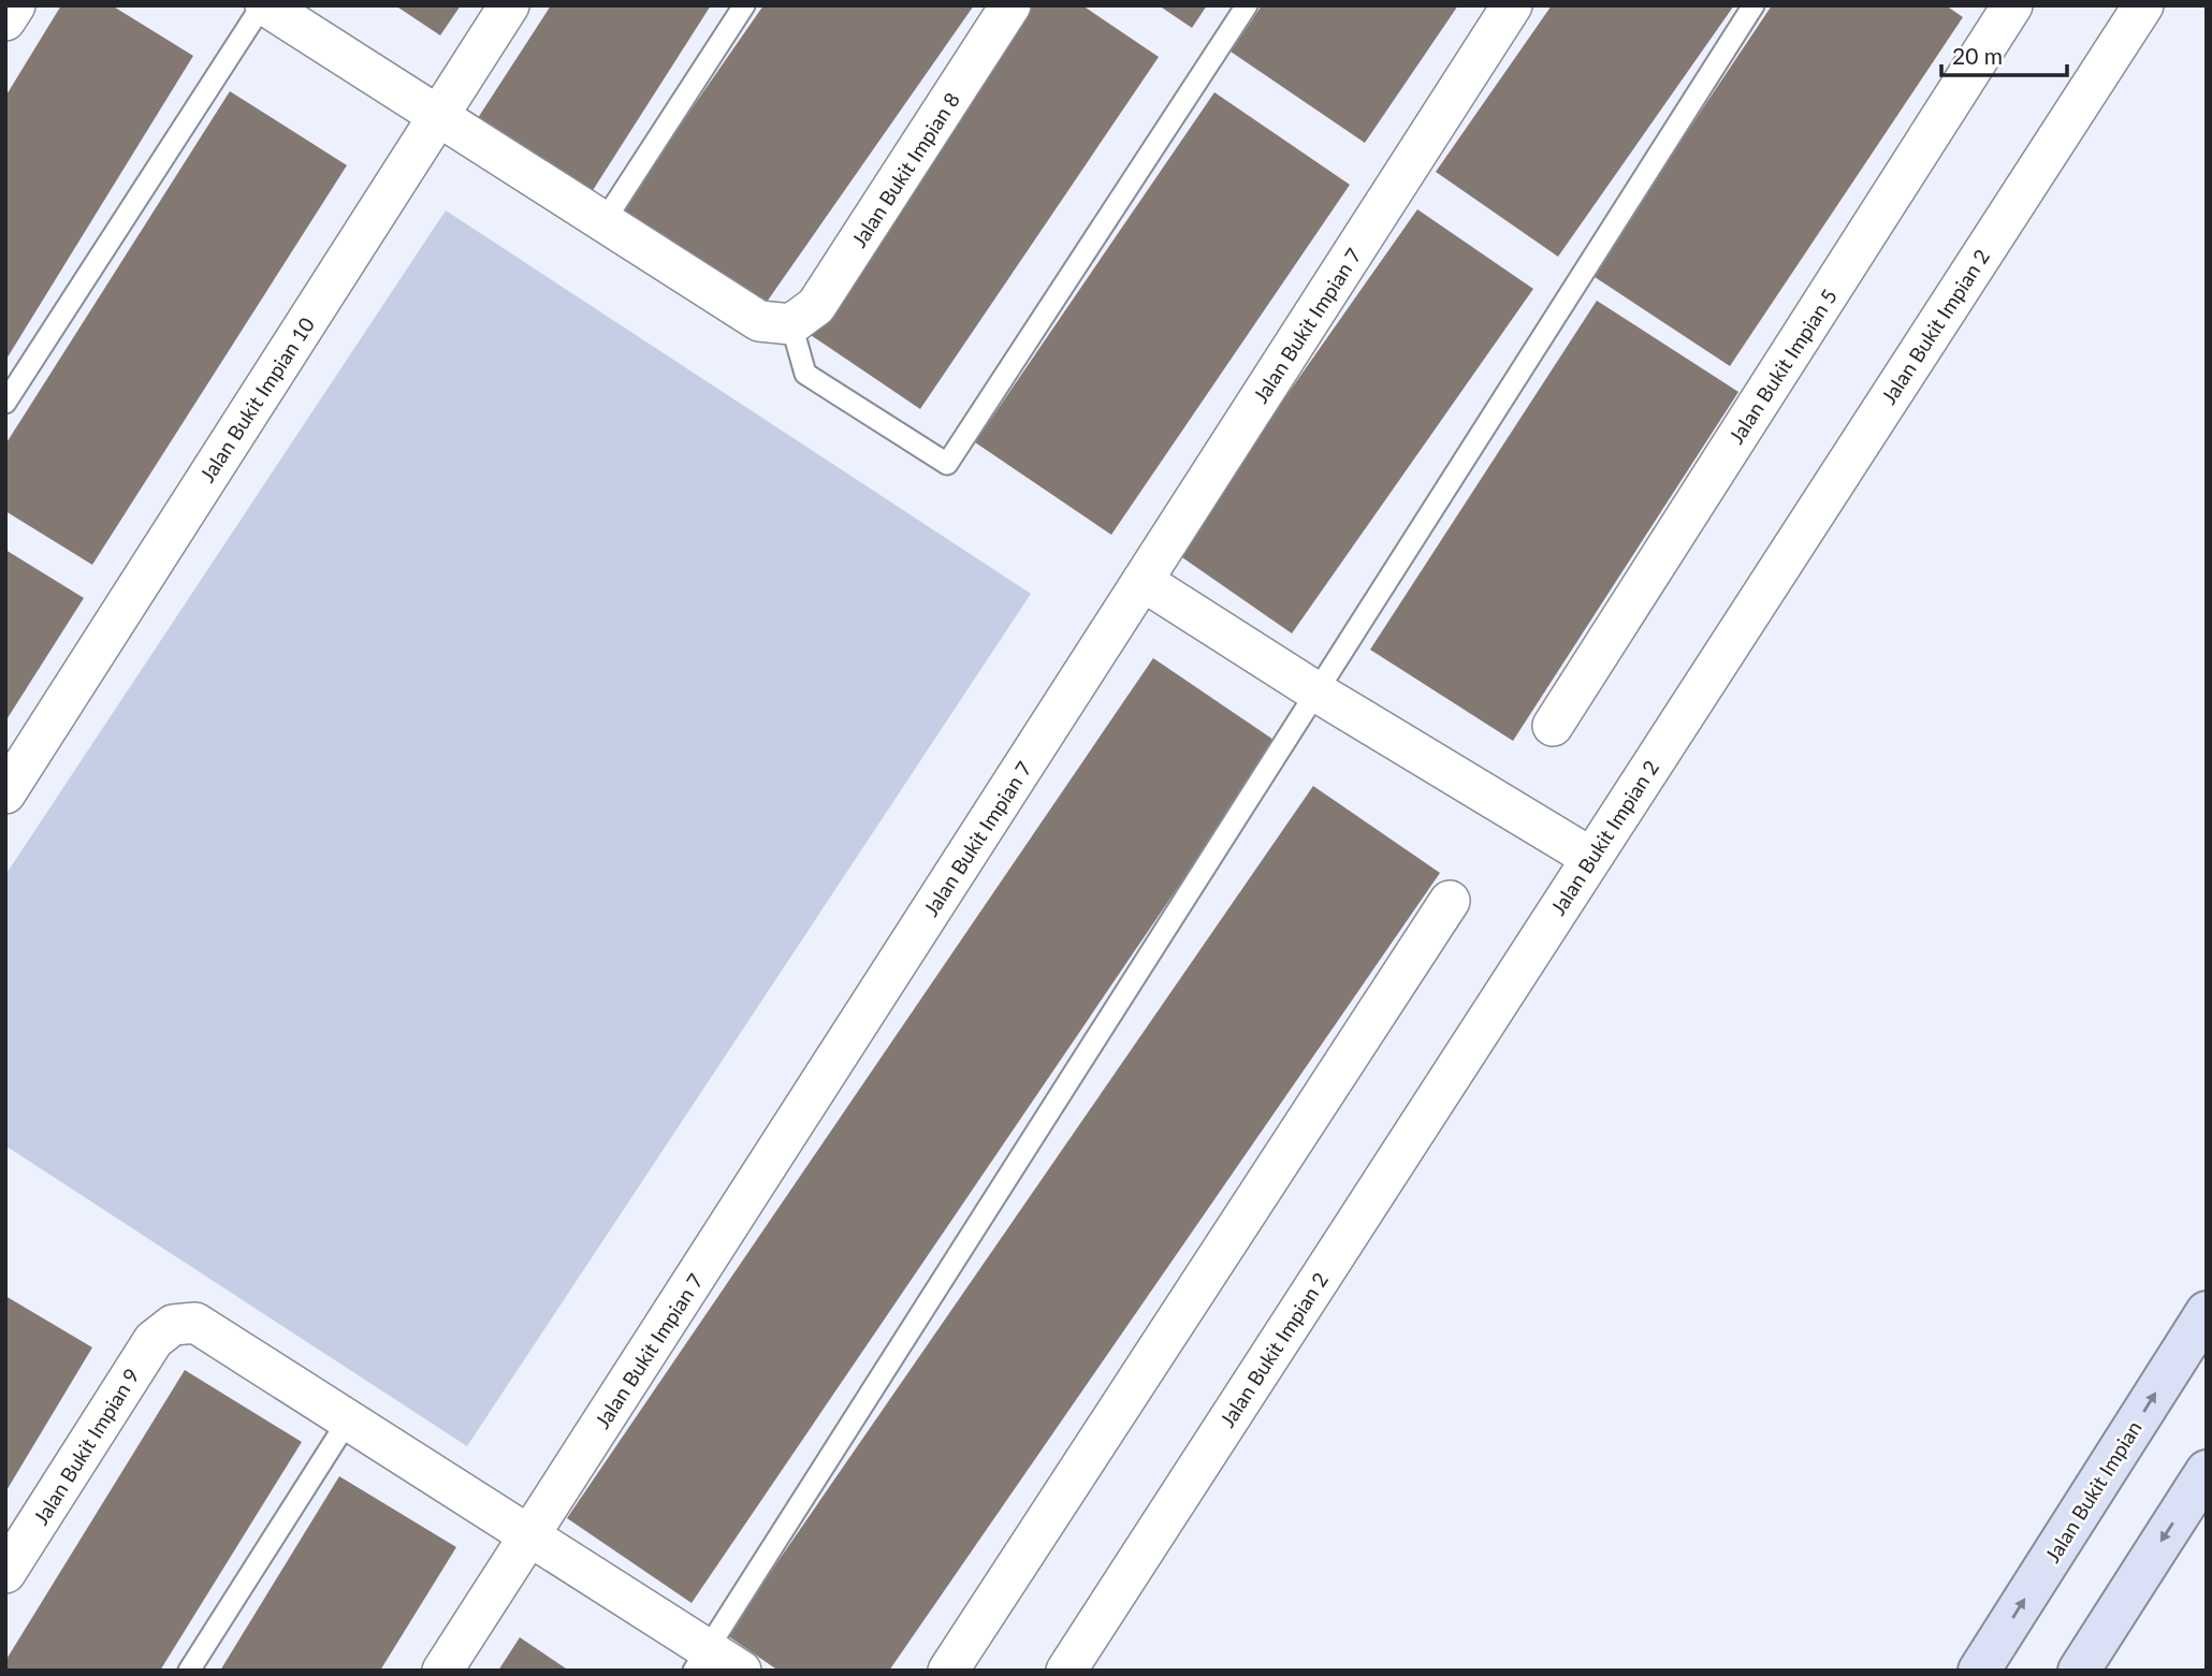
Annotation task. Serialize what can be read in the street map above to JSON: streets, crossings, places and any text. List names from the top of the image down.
{
  "streets": {
    "main road": ["Jalan Bukit Impian"],
    "street": [
      "Jalan Bukit Impian 8",
      "Jalan Bukit Impian 7",
      "Jalan Bukit Impian 2",
      "Jalan Bukit Impian 5",
      "Jalan Bukit Impian 10",
      "Jalan Bukit Impian 9"
    ]
  },
  "scale_bar": "20 m"
}
